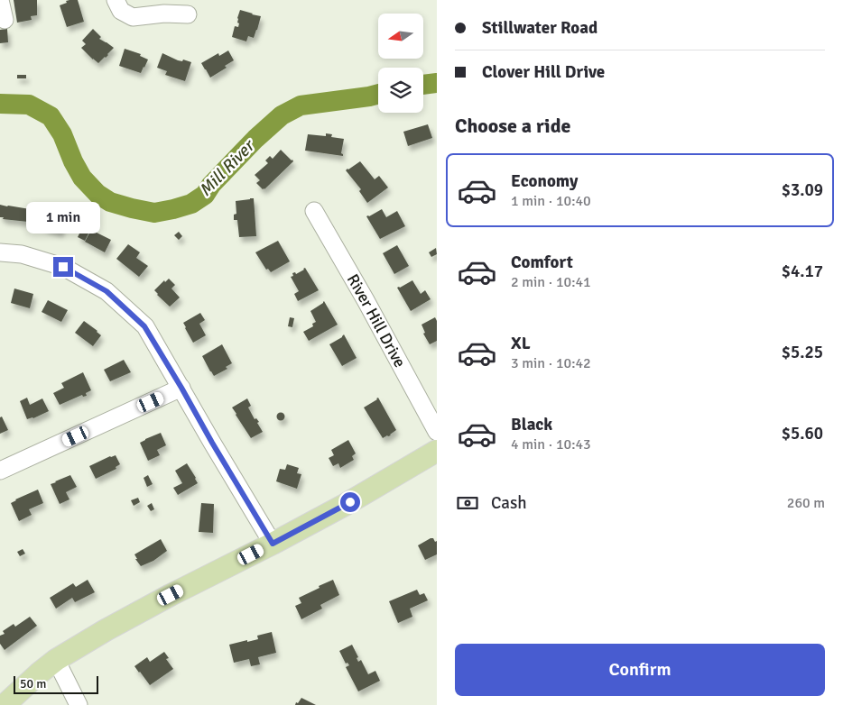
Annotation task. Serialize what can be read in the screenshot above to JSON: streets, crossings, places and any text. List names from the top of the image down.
{
  "streets": {
    "street": ["River Hill Drive"]
  },
  "water": ["Mill River"],
  "scale_bar": "50 m",
  "north": "left",
  "page": {
    "banner": ["Stillwater Road", "Clover Hill Drive"],
    "heading": "Choose a ride",
    "list": [
      {
        "name": "Economy",
        "note": "1 min · 10:40",
        "value": "$3.09"
      },
      {
        "name": "Comfort",
        "note": "2 min · 10:41",
        "value": "$4.17"
      },
      {
        "name": "XL",
        "note": "3 min · 10:42",
        "value": "$5.25"
      },
      {
        "name": "Black",
        "note": "4 min · 10:43",
        "value": "$5.60"
      }
    ],
    "bubble": "1 min",
    "pay": ["Cash", "260 m"],
    "buttons": "Confirm",
    "scale": "50 m"
  }
}
